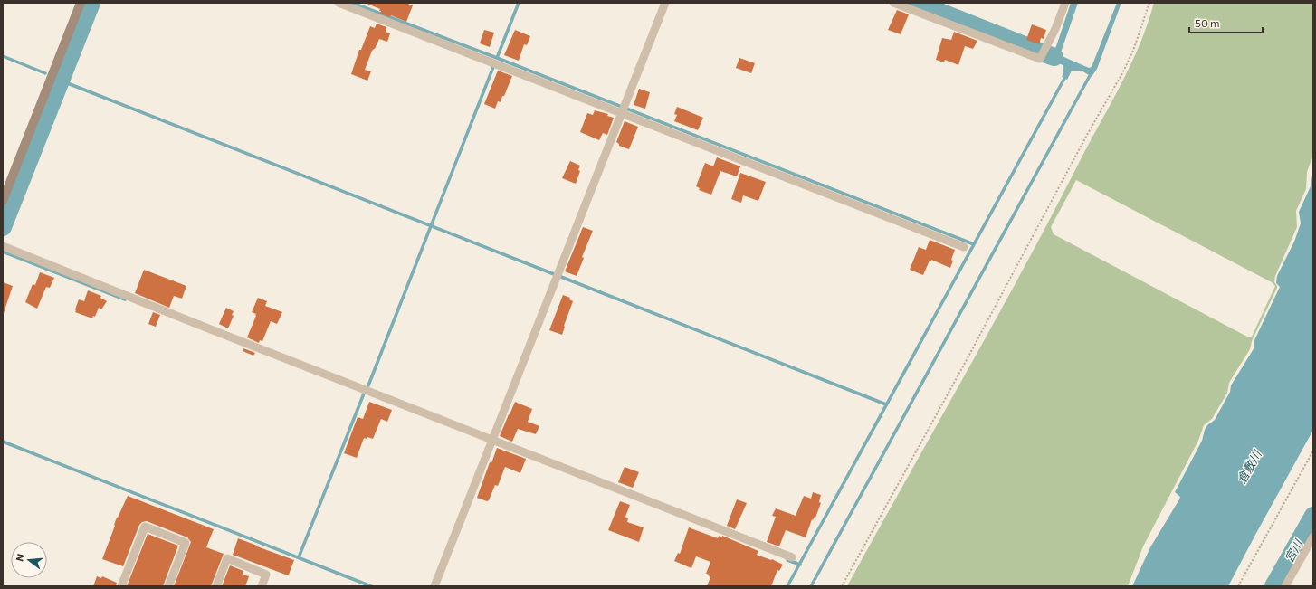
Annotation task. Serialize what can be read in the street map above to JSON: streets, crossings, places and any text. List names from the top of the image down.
{
  "water": ["倉敷川", "宮川"],
  "scale_bar": "50 m",
  "north": "left"
}
